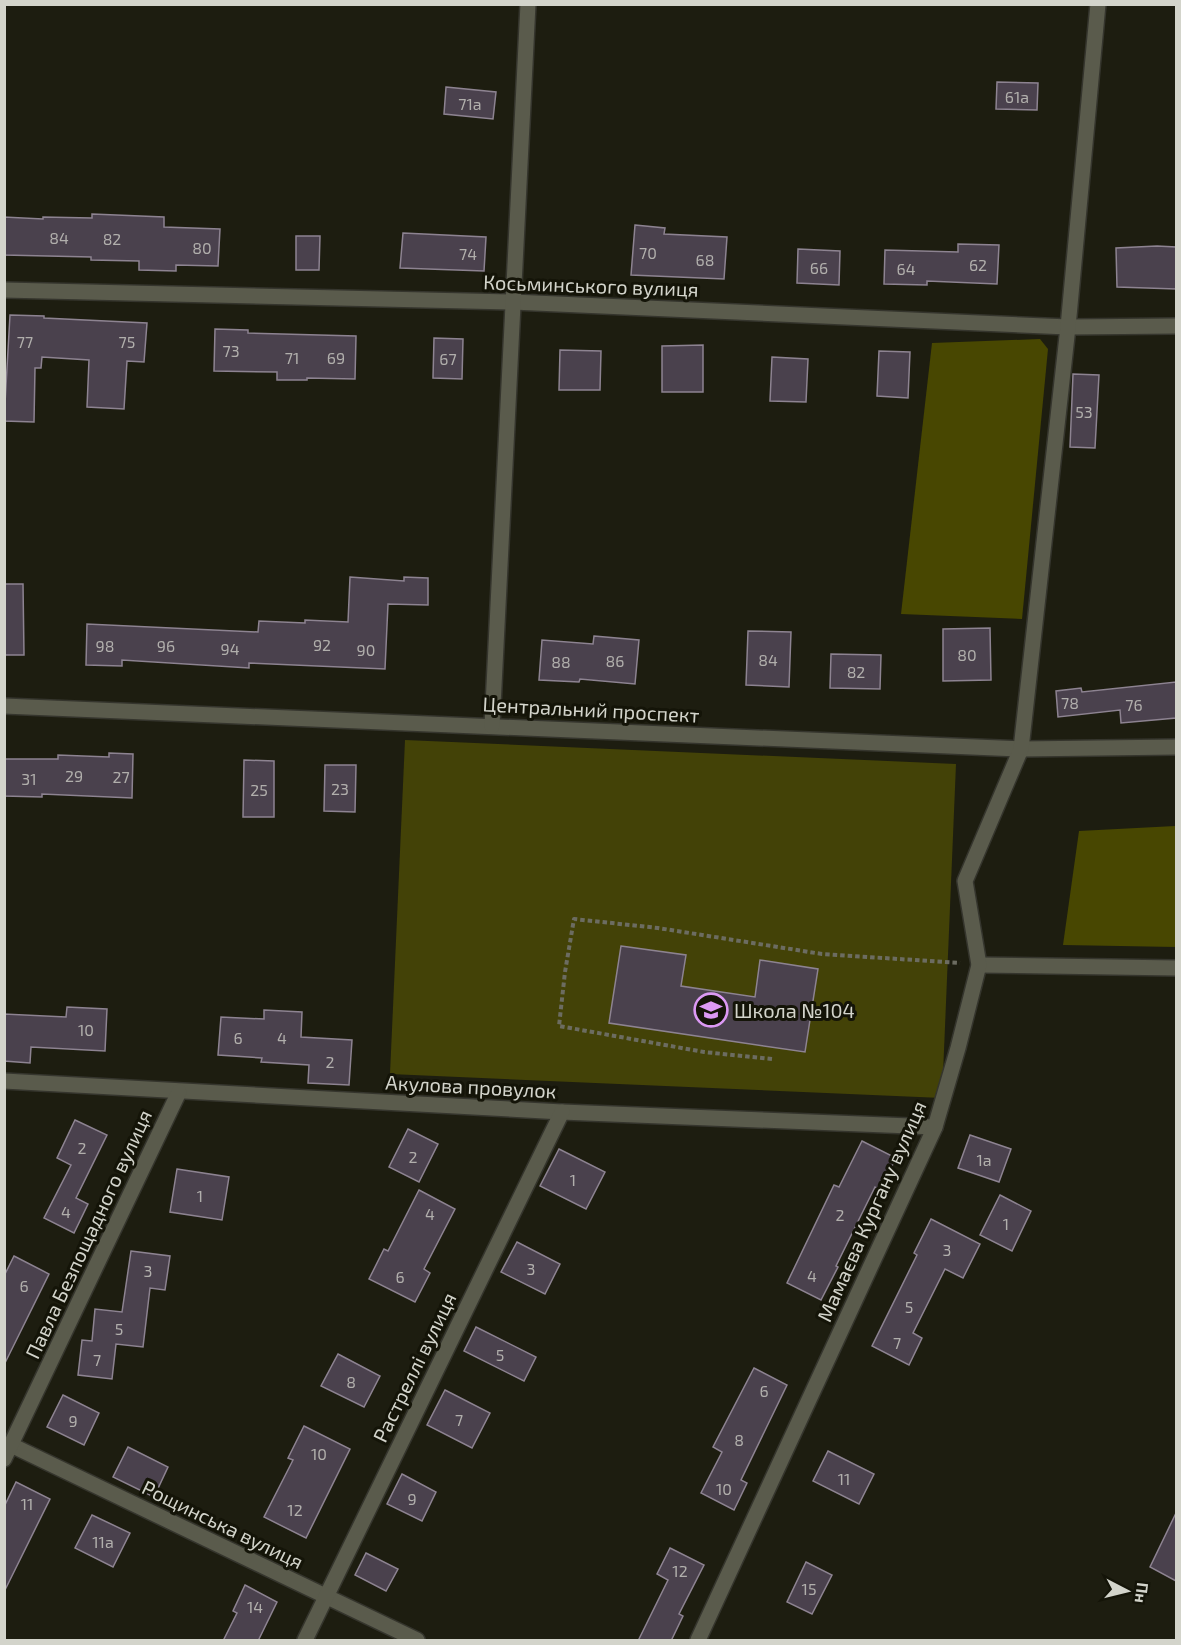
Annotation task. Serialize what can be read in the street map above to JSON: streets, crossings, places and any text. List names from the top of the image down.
{
  "streets": {
    "street": [
      "Косьминського вулиця",
      "Центральний проспект",
      "Акулова провулок",
      "Мамаєва Кургану вулиця",
      "Павла Безпощадного вулиця",
      "Растреллі вулиця",
      "Рощинська вулиця"
    ]
  },
  "crossings": [
    ["Косьминського вулиця", "Мамаєва Кургану вулиця"],
    ["Центральний проспект", "Мамаєва Кургану вулиця"],
    ["Акулова провулок", "Мамаєва Кургану вулиця"],
    ["Акулова провулок", "Павла Безпощадного вулиця"],
    ["Акулова провулок", "Растреллі вулиця"],
    ["Павла Безпощадного вулиця", "Рощинська вулиця"],
    ["Растреллі вулиця", "Рощинська вулиця"]
  ],
  "places": {
    "school or university": ["Школа №104"]
  },
  "house_numbers": [
    "61а",
    "71а",
    "84",
    "82",
    "80",
    "70",
    "74",
    "68",
    "62",
    "66",
    "64",
    "77",
    "75",
    "73",
    "71",
    "69",
    "67",
    "53",
    "92",
    "98",
    "96",
    "94",
    "90",
    "80",
    "84",
    "86",
    "88",
    "82",
    "78",
    "76",
    "29",
    "27",
    "31",
    "23",
    "25",
    "10",
    "6",
    "4",
    "2",
    "2",
    "2",
    "1а",
    "1",
    "1",
    "4",
    "4",
    "2",
    "1",
    "3",
    "3",
    "3",
    "4",
    "6",
    "6",
    "5",
    "5",
    "7",
    "5",
    "7",
    "8",
    "6",
    "7",
    "9",
    "8",
    "10",
    "11",
    "10",
    "9",
    "11",
    "12",
    "11а",
    "12",
    "15",
    "14"
  ],
  "north": "right"
}
